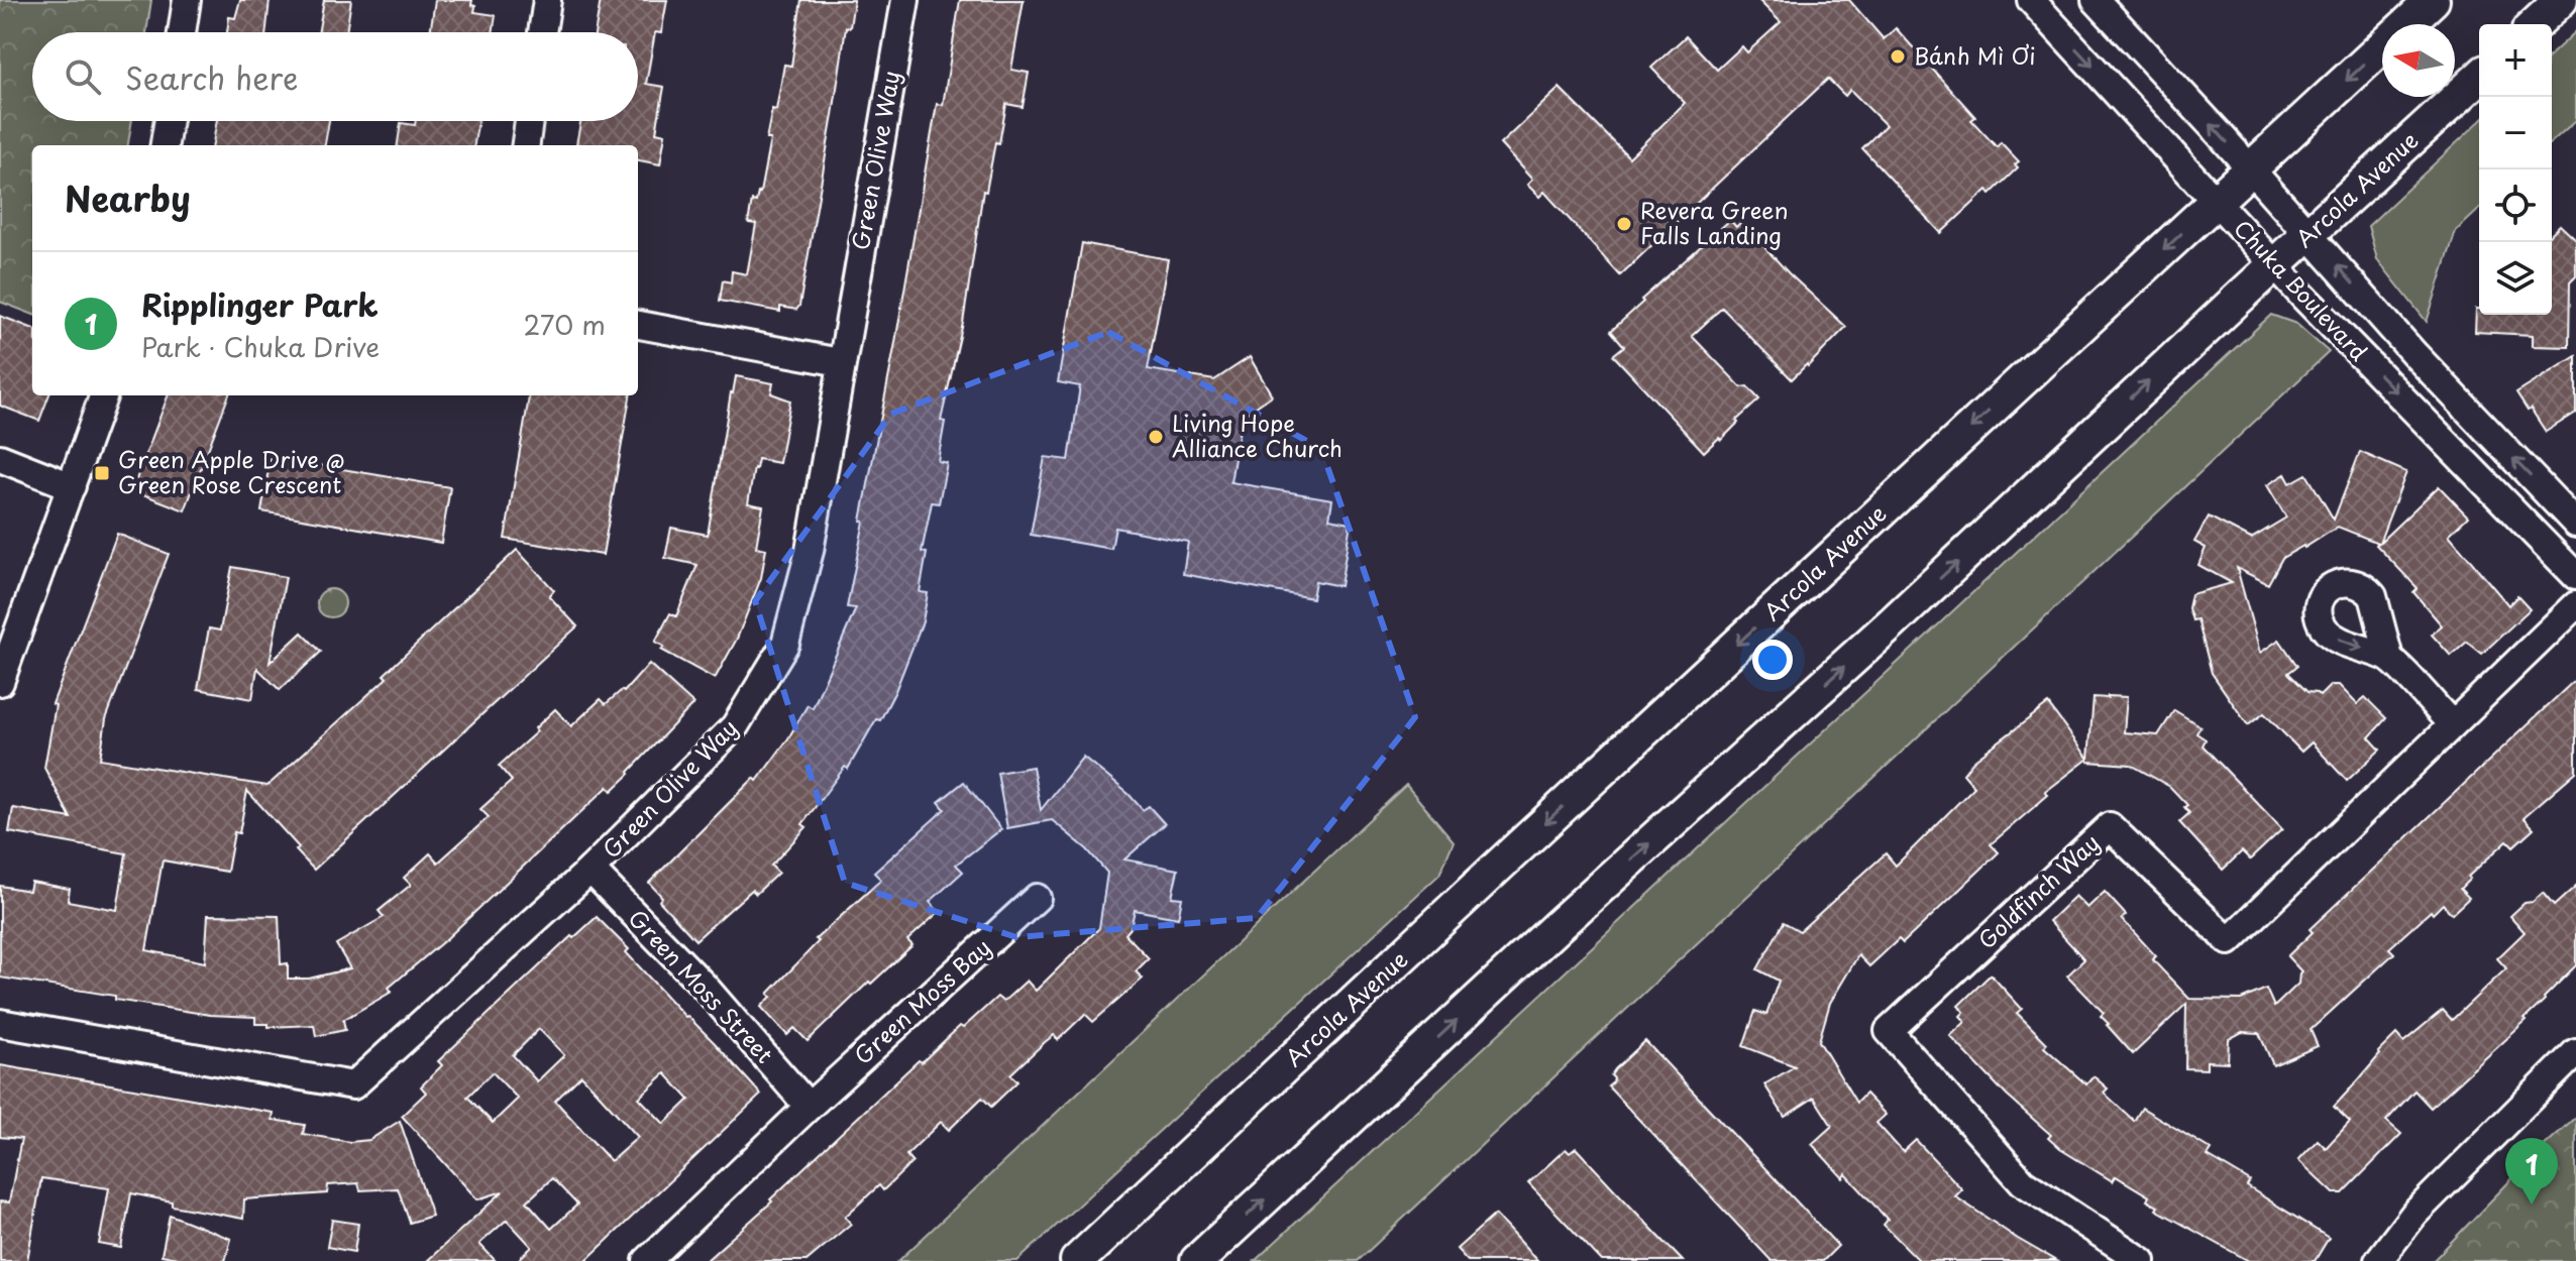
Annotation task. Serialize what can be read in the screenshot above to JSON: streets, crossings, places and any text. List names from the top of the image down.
{
  "streets": {
    "main road": ["Arcola Avenue"],
    "street": [
      "Green Olive Way",
      "Chuka Boulevard",
      "Goldfinch Way",
      "Green Moss Street",
      "Green Moss Bay"
    ]
  },
  "crossings": [
    ["Green Olive Way", "Green Moss Street"],
    ["Arcola Avenue", "Chuka Boulevard"],
    ["Green Moss Street", "Green Moss Bay"]
  ],
  "places": {
    "other": ["Bánh Mì Ơi", "Revera Green Falls Landing", "Living Hope Alliance Church"],
    "transit": ["Green Apple Drive @ Green Rose Crescent"]
  },
  "north": "left",
  "page": {
    "map_buttons": ["+", "−"],
    "search": "Search here",
    "heading": "Nearby",
    "list": [
      {
        "mark": "1",
        "name": "Ripplinger Park",
        "note": "Park · Chuka Drive",
        "value": "270 m"
      }
    ],
    "pins": "1"
  }
}
